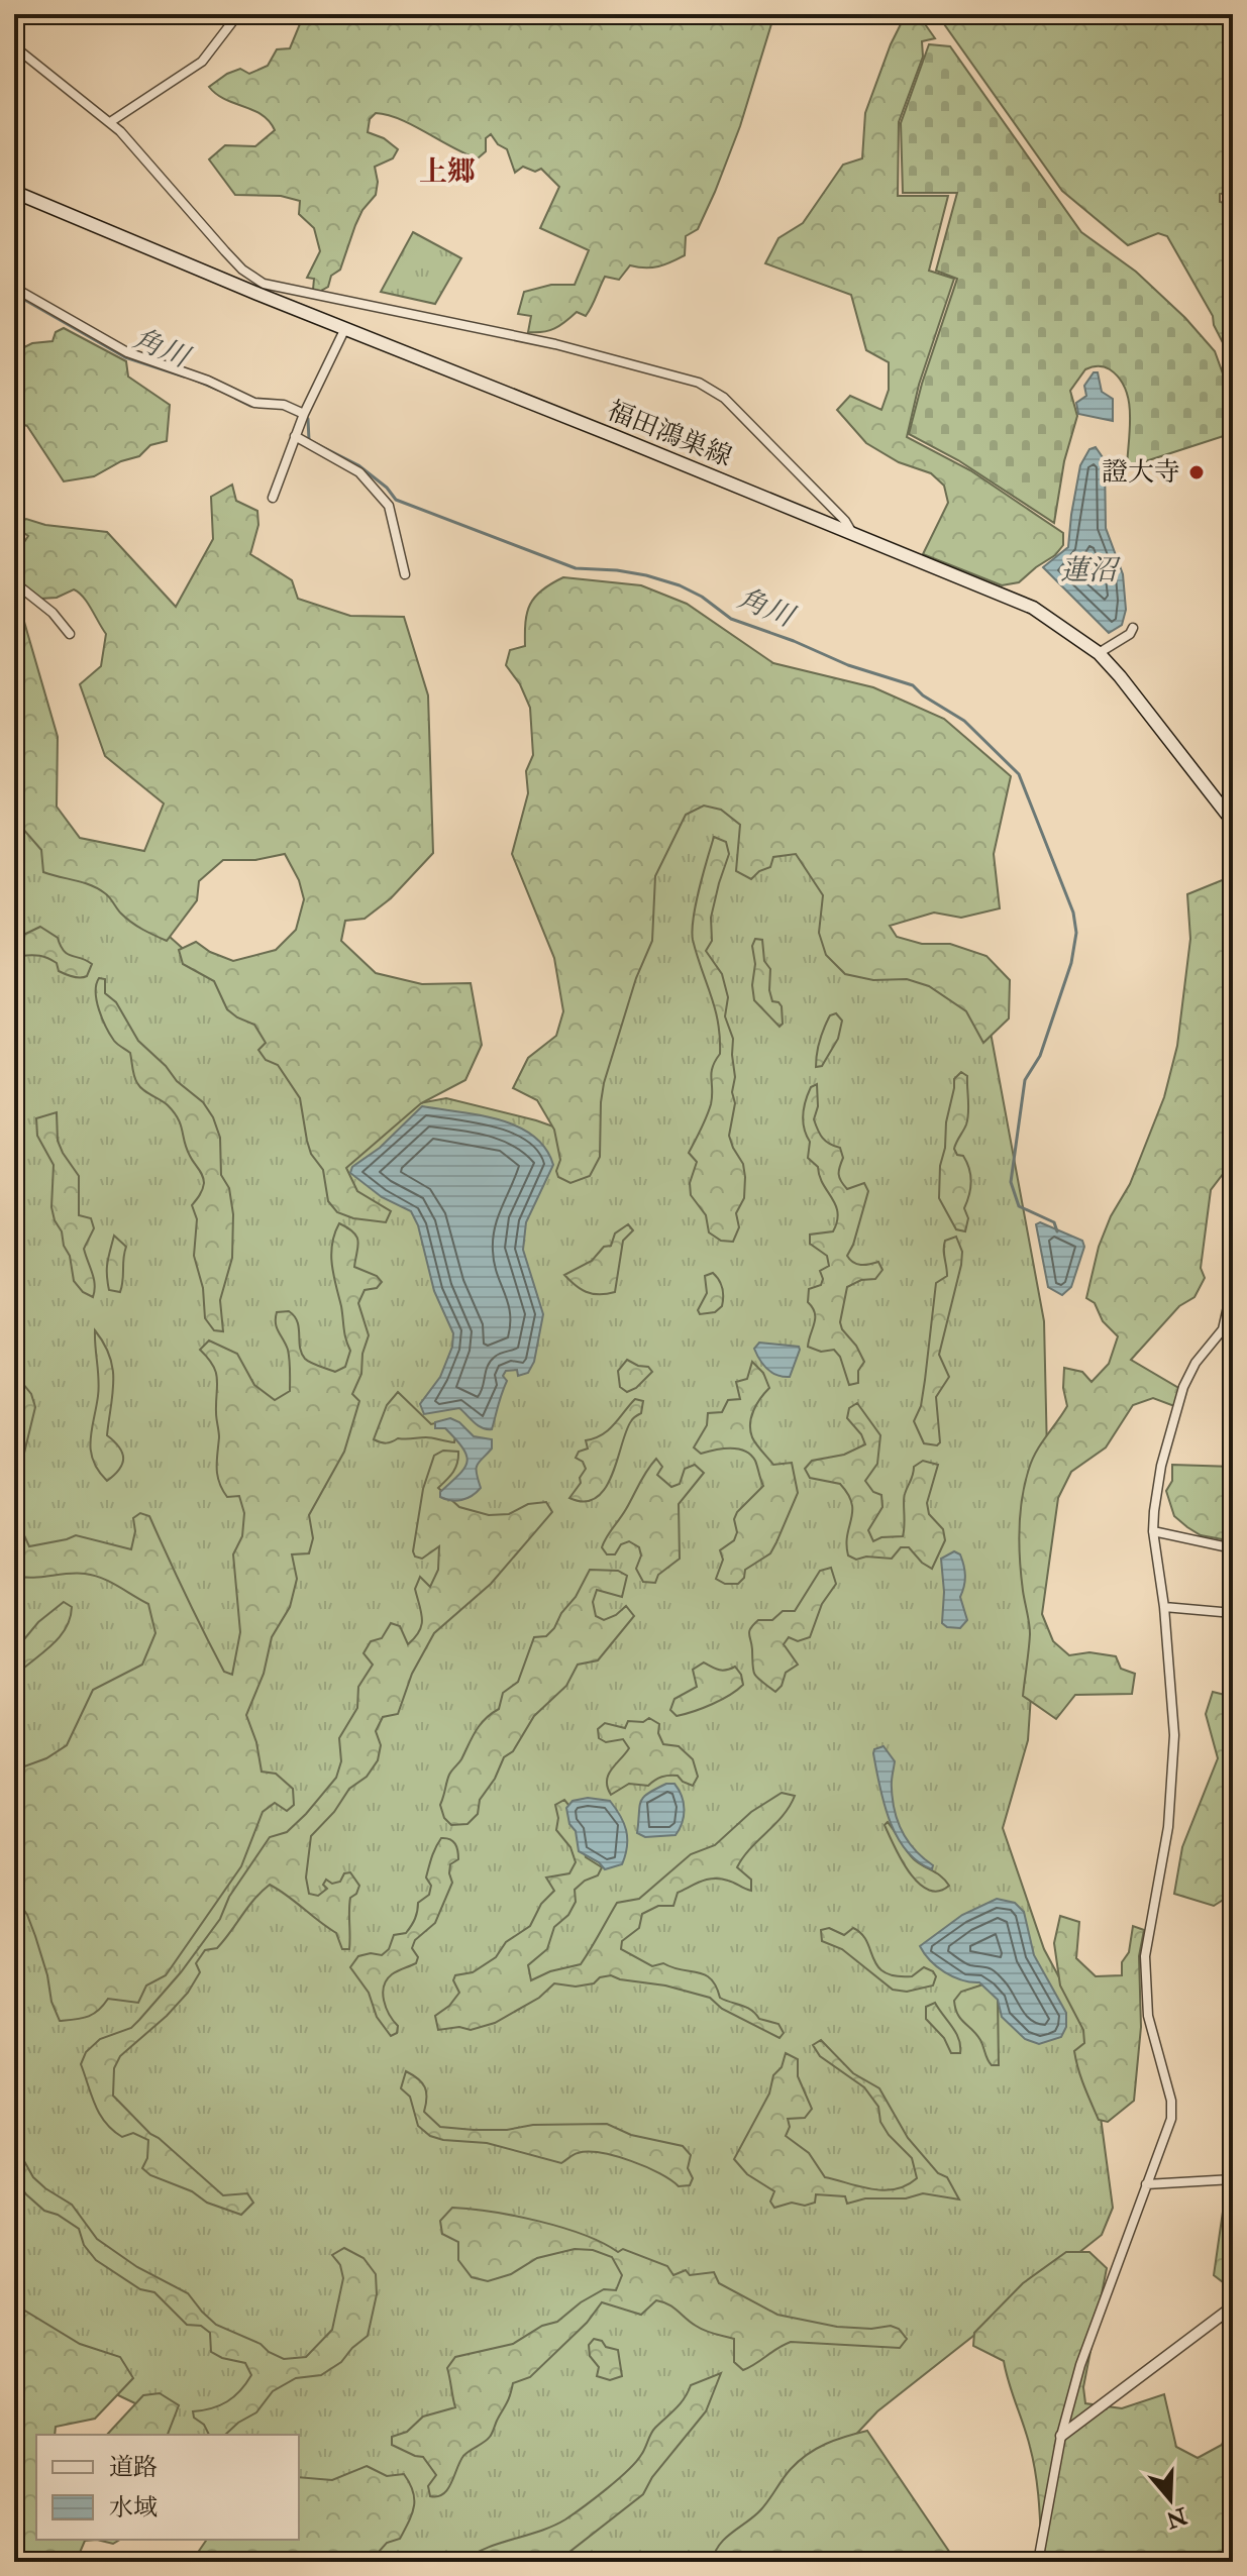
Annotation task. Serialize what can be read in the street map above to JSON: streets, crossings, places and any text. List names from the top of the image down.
{
  "streets": {
    "main road": ["福田鴻巣線"]
  },
  "districts": ["上郷"],
  "water": ["角川", "蓮沼"],
  "places": ["證大寺"],
  "legend": ["道路", "水域"],
  "north": "bottom"
}
